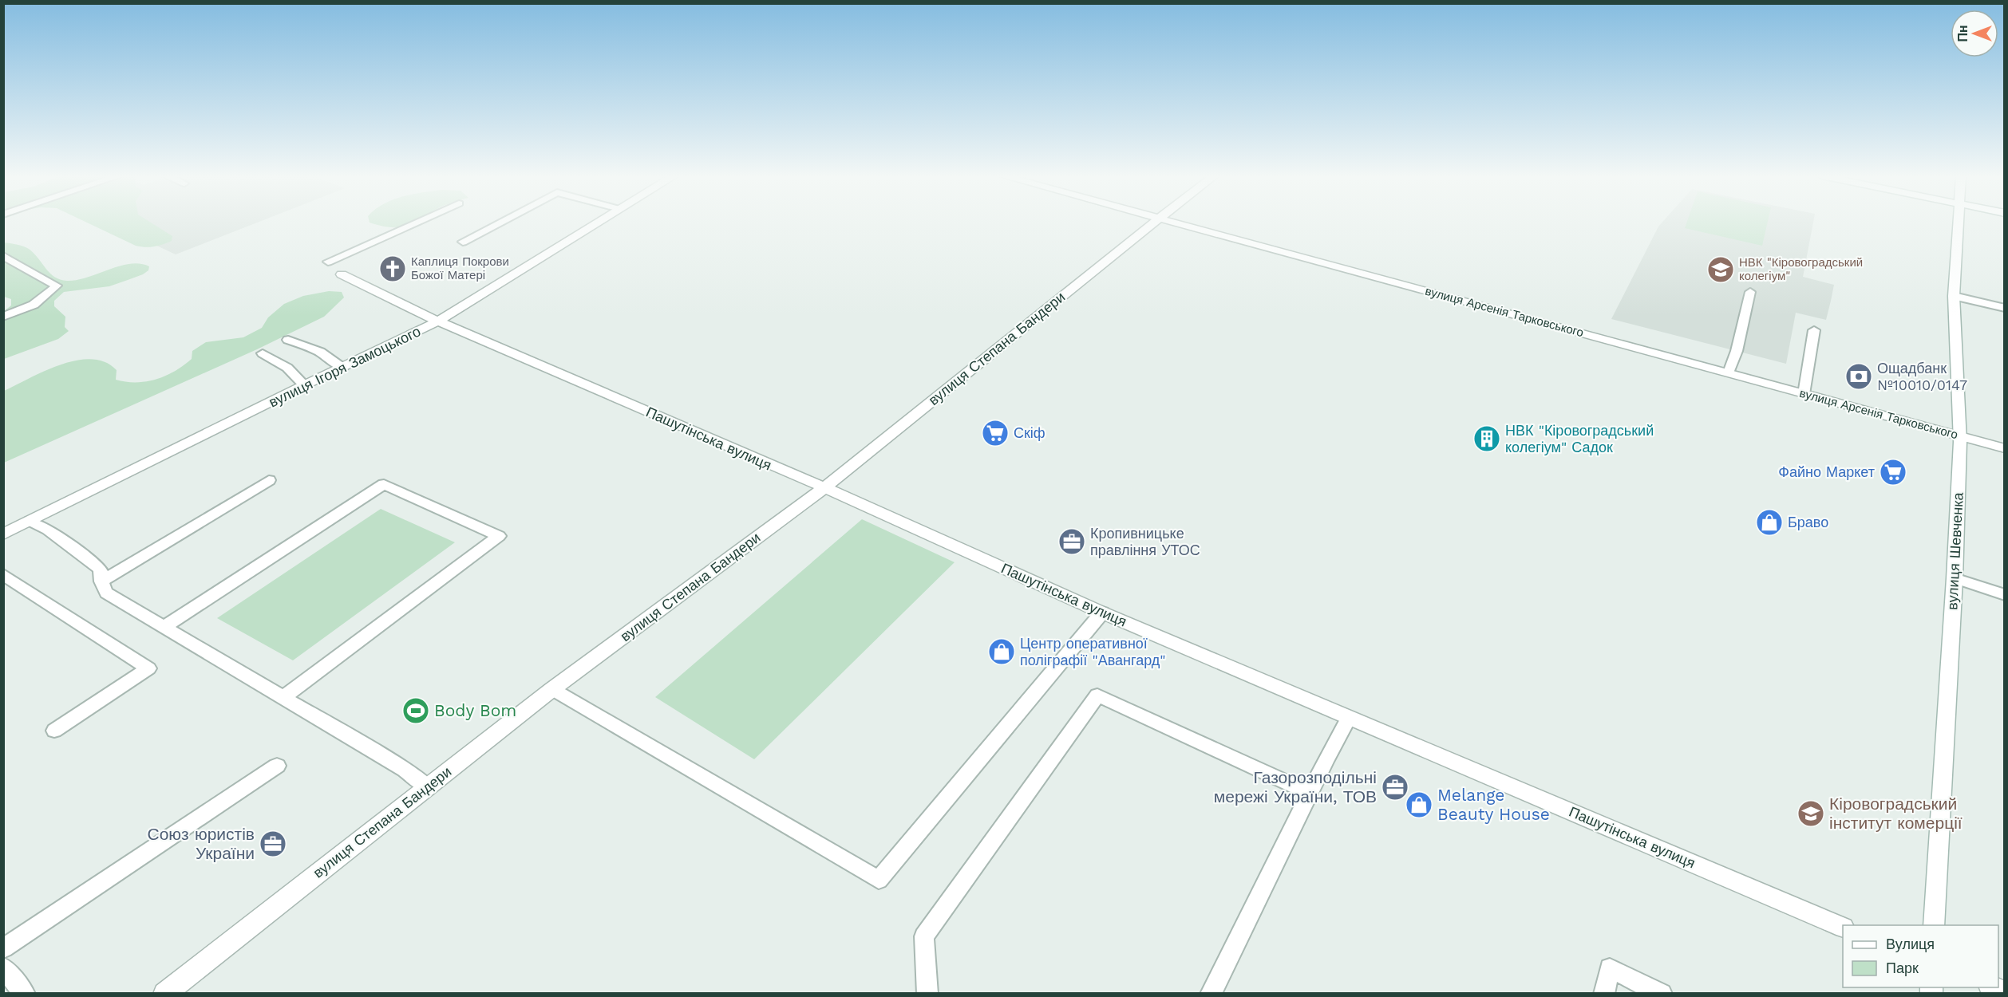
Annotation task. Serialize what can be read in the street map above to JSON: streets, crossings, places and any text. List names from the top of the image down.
{
  "streets": {
    "street": [
      "вулиця Арсенія Тарковського",
      "вулиця Степана Бандери",
      "вулиця Ігоря Замоцького",
      "Пашутінська вулиця",
      "вулиця Шевченка"
    ]
  },
  "crossings": [
    ["вулиця Арсенія Тарковського", "вулиця Шевченка"],
    ["вулиця Степана Бандери", "Пашутінська вулиця"],
    ["вулиця Ігоря Замоцького", "Пашутінська вулиця"]
  ],
  "places": {
    "church": ["Каплиця Покрови Божої Матері"],
    "school or university": ["НВК \"Кіровоградський колегіум\"", "Кіровоградський інститут комерції"],
    "bank": ["Ощадбанк №10010/0147"],
    "supermarket": ["Скіф", "Файно Маркет"],
    "building": ["НВК \"Кіровоградський колегіум\" Садок"],
    "shop": ["Браво", "Центр оперативної поліграфії \"Авангард\"", "Melange Beauty House"],
    "office": ["Кропивницьке правління УТОС", "Газорозподільні мережі України, ТОВ", "Союз юристів України"],
    "sports": ["Body Bom"]
  },
  "legend": ["Вулиця", "Парк"],
  "north": "left"
}
